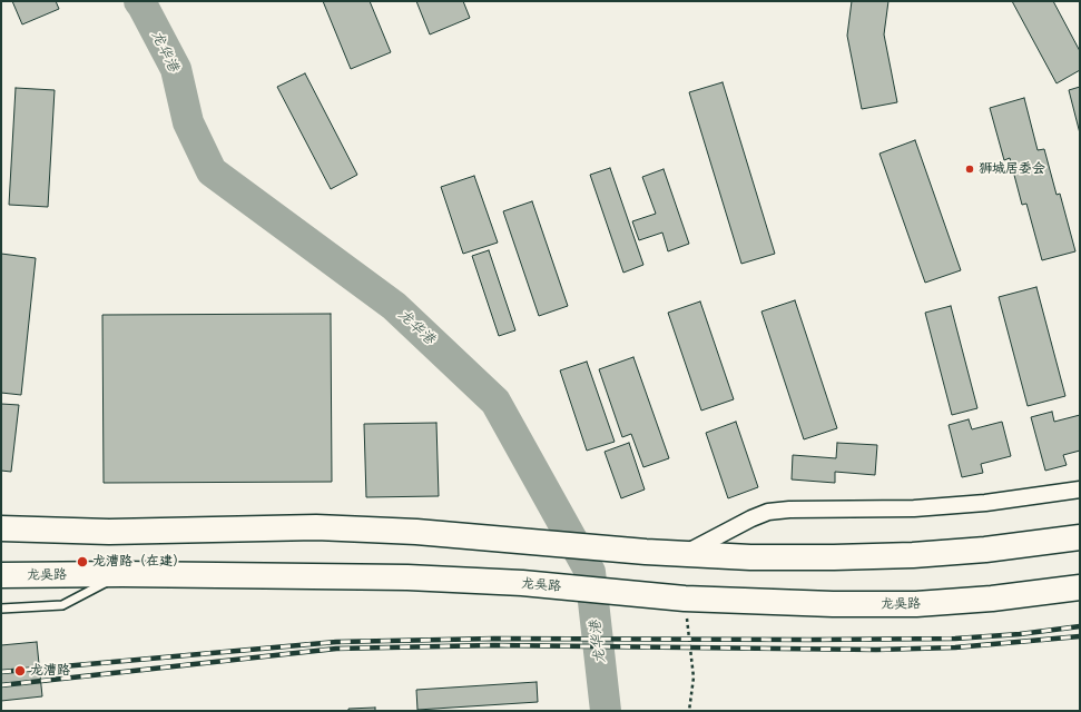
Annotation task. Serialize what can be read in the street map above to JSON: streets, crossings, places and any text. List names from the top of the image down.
{
  "streets": {
    "main road": ["龙吴路"]
  },
  "water": ["龙华港"],
  "places": ["狮城居委会", "龙漕路（在建）", "龙漕路"]
}
